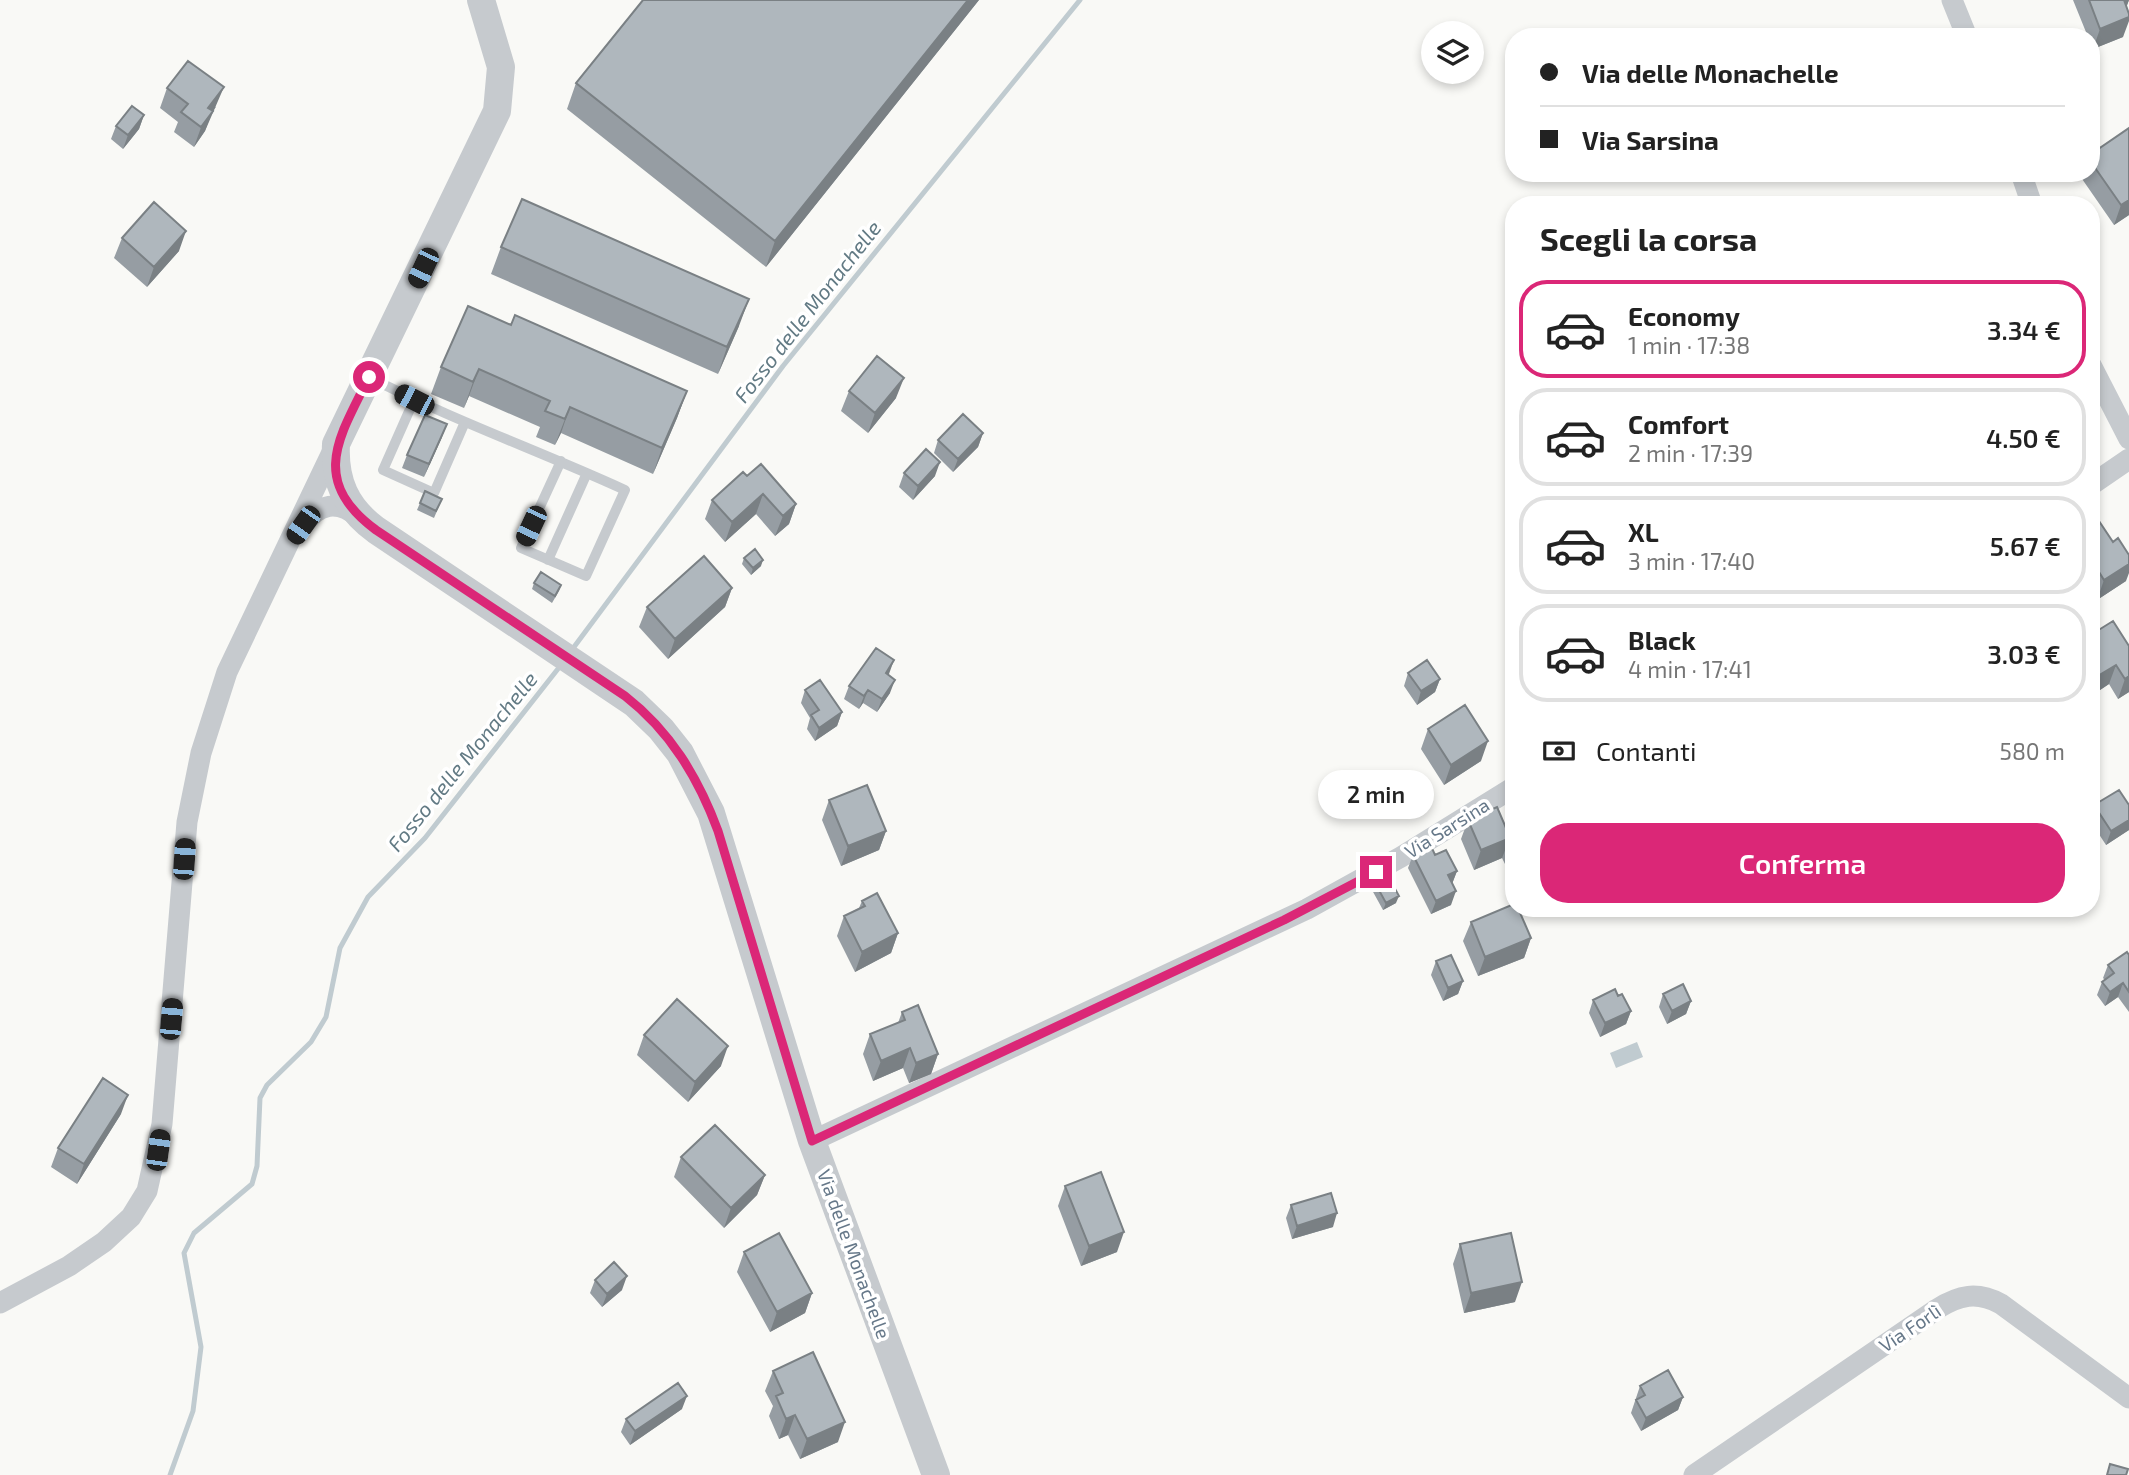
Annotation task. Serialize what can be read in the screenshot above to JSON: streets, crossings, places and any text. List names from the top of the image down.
{
  "streets": {
    "street": ["Via Sarsina", "Via delle Monachelle", "Via Forlì"]
  },
  "crossings": [
    ["Via Sarsina", "Via delle Monachelle"]
  ],
  "water": ["Fosso delle Monachelle"],
  "page": {
    "banner": ["Via delle Monachelle", "Via Sarsina"],
    "heading": "Scegli la corsa",
    "list": [
      {
        "name": "Economy",
        "note": "1 min · 17:38",
        "value": "3.34 €"
      },
      {
        "name": "Comfort",
        "note": "2 min · 17:39",
        "value": "4.50 €"
      },
      {
        "name": "XL",
        "note": "3 min · 17:40",
        "value": "5.67 €"
      },
      {
        "name": "Black",
        "note": "4 min · 17:41",
        "value": "3.03 €"
      }
    ],
    "pay": ["Contanti", "580 m"],
    "bubble": "2 min",
    "buttons": "Conferma"
  }
}
